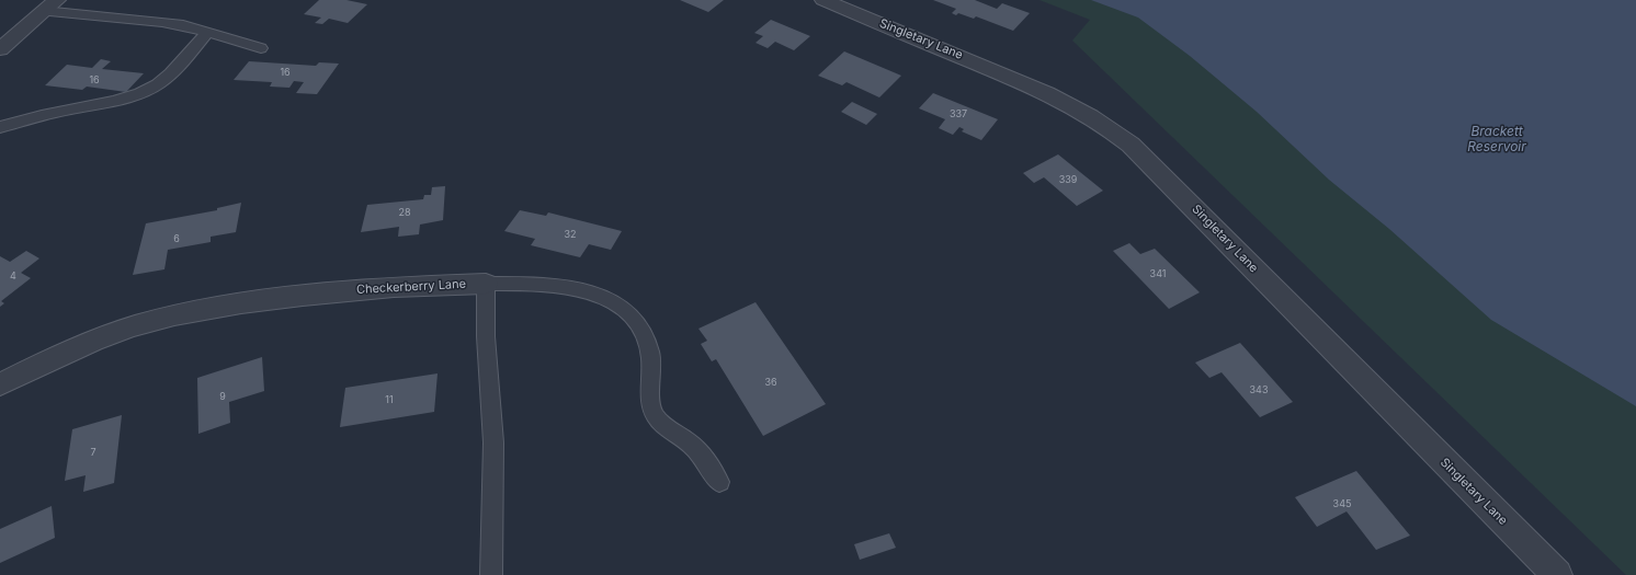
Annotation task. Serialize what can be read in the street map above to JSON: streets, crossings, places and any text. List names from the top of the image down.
{
  "streets": {
    "street": ["Singletary Lane", "Checkerberry Lane"]
  },
  "water": ["Brackett Reservoir"],
  "house_numbers": [
    "16",
    "16",
    "337",
    "339",
    "28",
    "32",
    "6",
    "341",
    "4",
    "36",
    "343",
    "9",
    "11",
    "7",
    "345"
  ]
}
